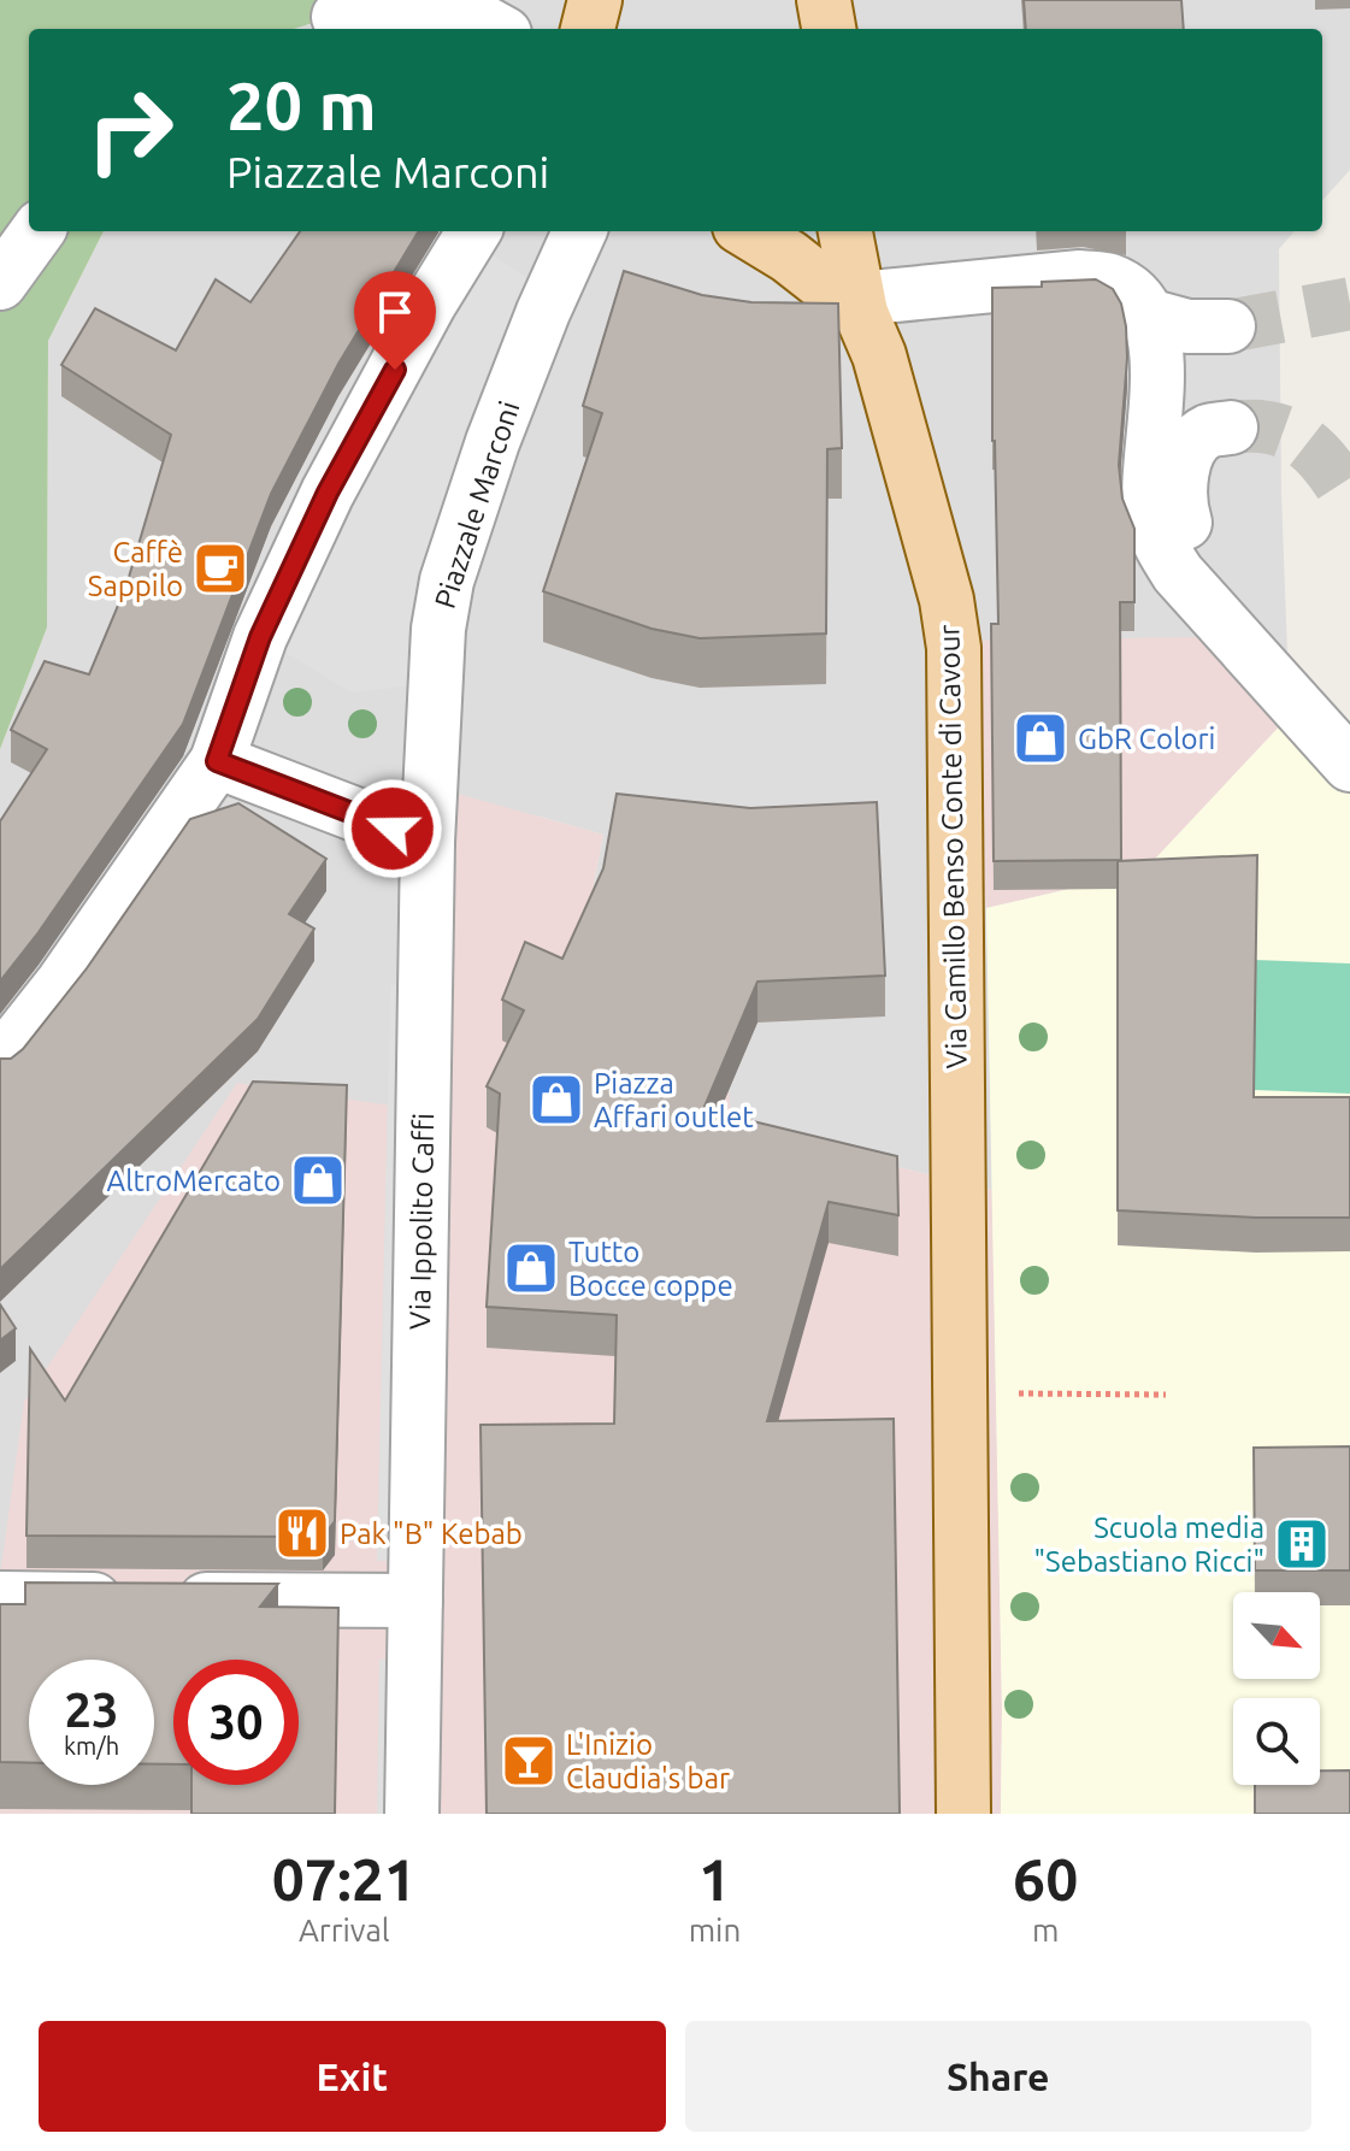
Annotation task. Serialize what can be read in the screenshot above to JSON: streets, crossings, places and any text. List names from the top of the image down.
{
  "streets": {
    "main road": ["Via Camillo Benso Conte di Cavour"],
    "street": ["Piazzale Marconi", "Via Ippolito Caffi"]
  },
  "crossings": [
    ["Piazzale Marconi", "Via Ippolito Caffi"]
  ],
  "places": {
    "cafe": ["Caffè Sappilo"],
    "shop": [
      "GbR Colori",
      "Piazza Affari outlet",
      "AltroMercato",
      "Tutto Bocce coppe"
    ],
    "restaurant": ["Pak \"B\" Kebab"],
    "building": ["Scuola media \"Sebastiano Ricci\""],
    "bar": ["L'Inizio Claudia's bar"]
  },
  "north": "bottom right",
  "page": {
    "turn": ["20 m", "Piazzale Marconi"],
    "speed": "23 km/h",
    "limit": "30",
    "eta": [
      "07:21",
      "Arrival",
      "1",
      "min",
      "60",
      "m"
    ],
    "buttons": ["Exit", "Share"]
  }
}
